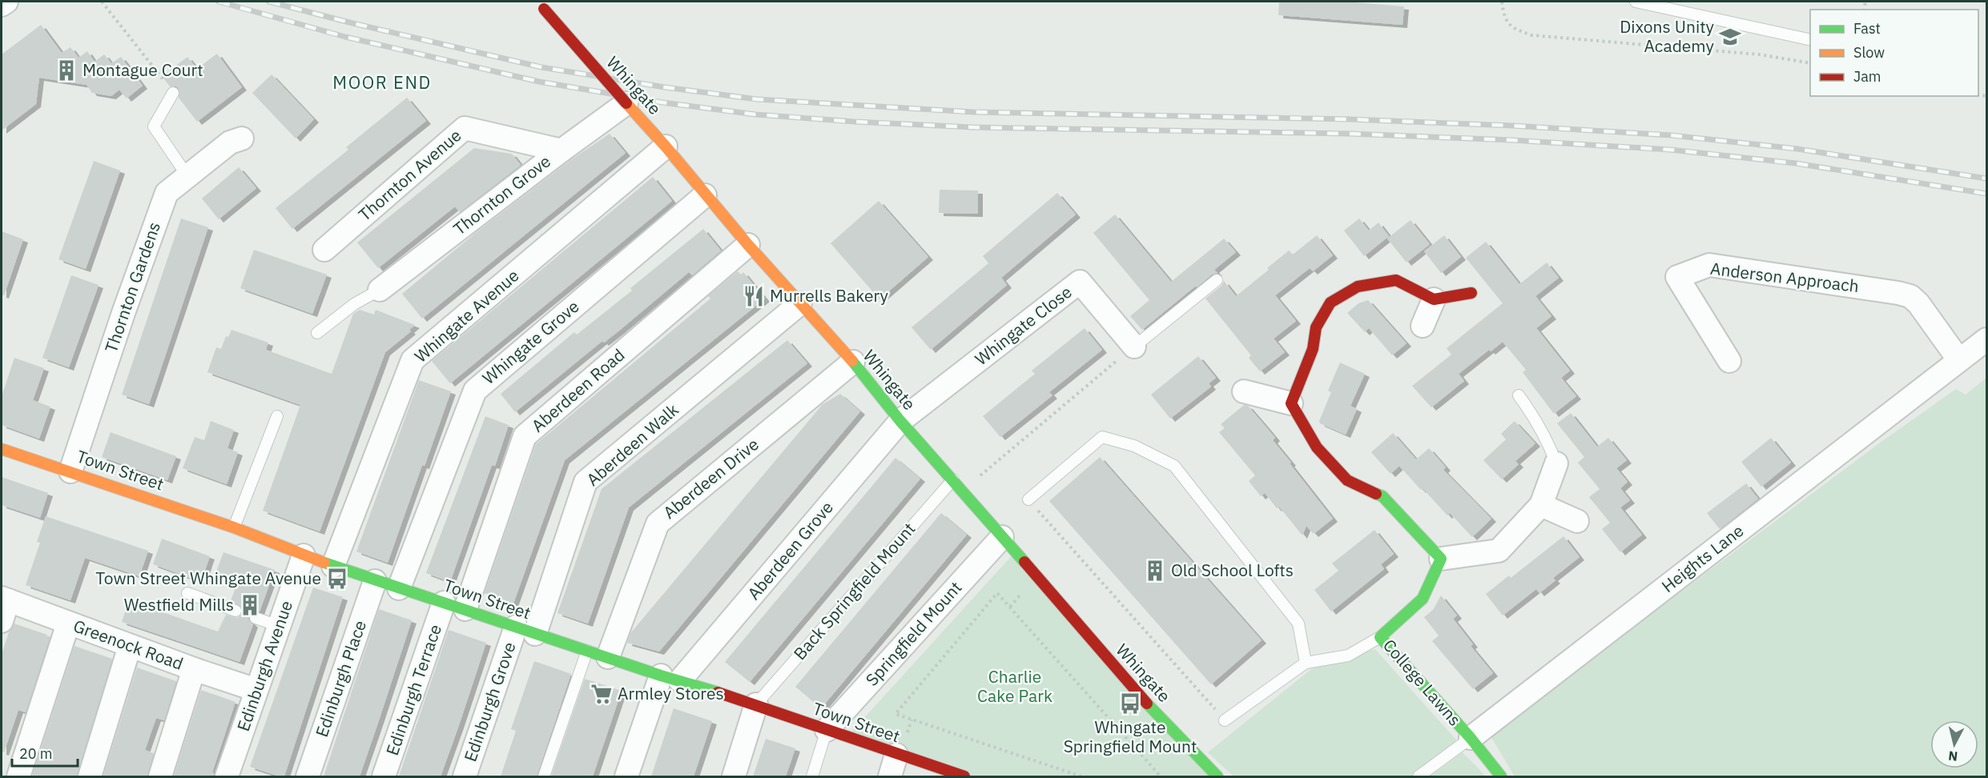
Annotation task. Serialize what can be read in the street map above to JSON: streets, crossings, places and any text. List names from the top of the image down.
{
  "streets": {
    "street": [
      "Whingate",
      "Thornton Avenue",
      "Thornton Grove",
      "Anderson Approach",
      "Thornton Gardens",
      "Whingate Avenue",
      "Whingate Close",
      "Whingate Grove",
      "Aberdeen Road",
      "Aberdeen Walk",
      "Town Street",
      "Aberdeen Drive",
      "Aberdeen Grove",
      "Heights Lane",
      "Springfield Mount",
      "Greenock Road",
      "Edinburgh Avenue",
      "Edinburgh Place",
      "College Lawns",
      "Edinburgh Terrace",
      "Edinburgh Grove"
    ],
    "lane": ["Back Springfield Mount"]
  },
  "crossings": [
    ["Whingate", "Thornton Grove"],
    ["Whingate", "Whingate Avenue"],
    ["Whingate", "Whingate Close"],
    ["Whingate", "Whingate Grove"],
    ["Whingate", "Aberdeen Road"],
    ["Whingate", "Aberdeen Walk"],
    ["Whingate", "Aberdeen Drive"],
    ["Whingate", "Aberdeen Grove"],
    ["Whingate", "Back Springfield Mount"],
    ["Whingate", "Springfield Mount"],
    ["Thornton Avenue", "Thornton Grove"],
    ["Anderson Approach", "Heights Lane"],
    ["Thornton Gardens", "Town Street"],
    ["Whingate Avenue", "Town Street"],
    ["Whingate Close", "Aberdeen Grove"],
    ["Whingate Grove", "Town Street"],
    ["Aberdeen Road", "Town Street"],
    ["Aberdeen Walk", "Town Street"],
    ["Aberdeen Walk", "Edinburgh Grove"],
    ["Town Street", "Aberdeen Drive"],
    ["Town Street", "Aberdeen Grove"],
    ["Town Street", "Back Springfield Mount"],
    ["Town Street", "Springfield Mount"],
    ["Town Street", "Edinburgh Avenue"],
    ["Town Street", "Edinburgh Place"],
    ["Town Street", "Edinburgh Terrace"],
    ["Town Street", "Edinburgh Grove"],
    ["Heights Lane", "College Lawns"],
    ["Greenock Road", "Edinburgh Avenue"]
  ],
  "districts": ["MOOR END"],
  "parks": ["Charlie Cake Park"],
  "places": {
    "school or university": ["Dixons Unity Academy"],
    "building": ["Montague Court", "Old School Lofts", "Westfield Mills"],
    "restaurant": ["Murrells Bakery"],
    "bus stop": ["Town Street Whingate Avenue", "Whingate Springfield Mount"],
    "supermarket": ["Armley Stores"]
  },
  "legend": ["Fast", "Slow", "Jam"],
  "scale_bar": "20 m",
  "north": "bottom"
}
